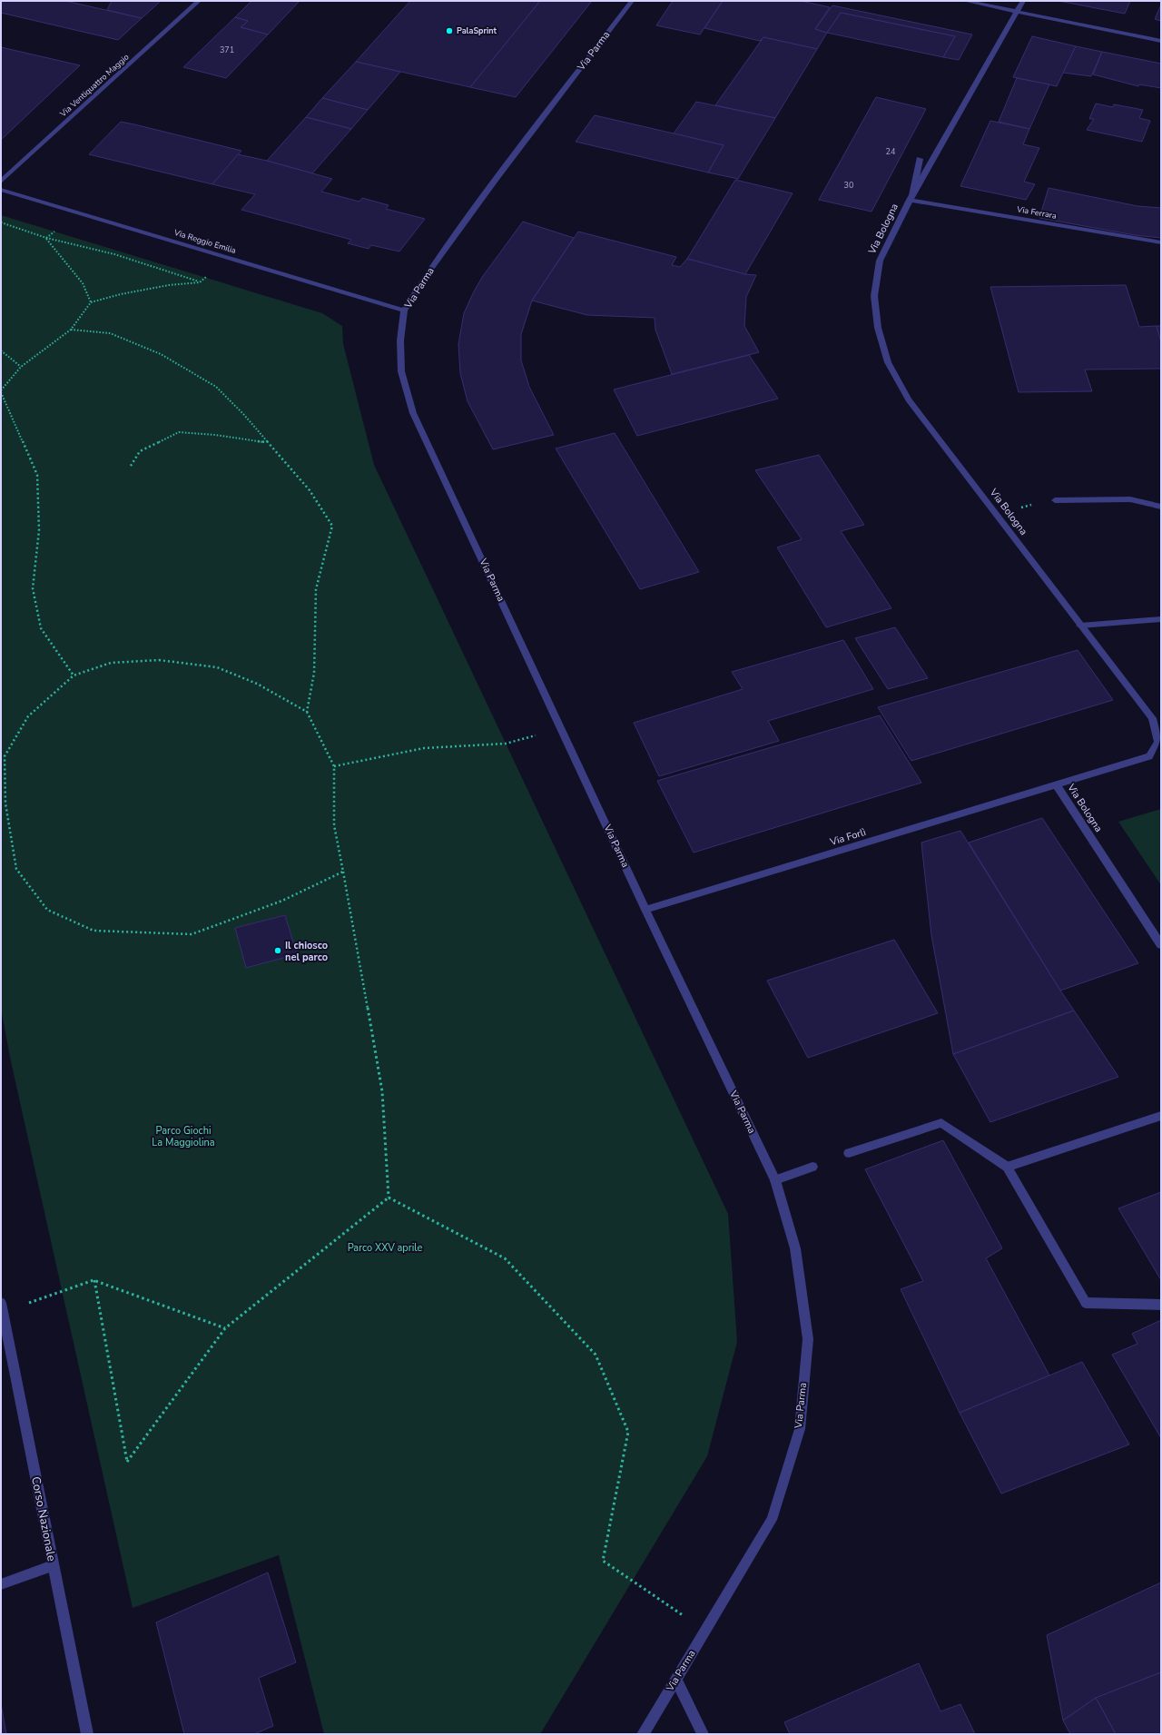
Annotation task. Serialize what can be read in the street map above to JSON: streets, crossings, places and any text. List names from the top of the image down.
{
  "streets": {
    "street": [
      "Via Parma",
      "Via Ventiquattro Maggio",
      "Via Ferrara",
      "Via Bologna",
      "Via Reggio Emilia",
      "Via Forlì",
      "Corso Nazionale"
    ]
  },
  "crossings": [
    ["Via Parma", "Via Reggio Emilia"],
    ["Via Parma", "Via Forlì"],
    ["Via Ferrara", "Via Bologna"],
    ["Via Bologna", "Via Forlì"]
  ],
  "parks": ["Parco Giochi La Maggiolina", "Parco XXV aprile"],
  "places": ["PalaSprint", "Il chiosco nel parco"],
  "house_numbers": ["371", "24", "30"]
}
